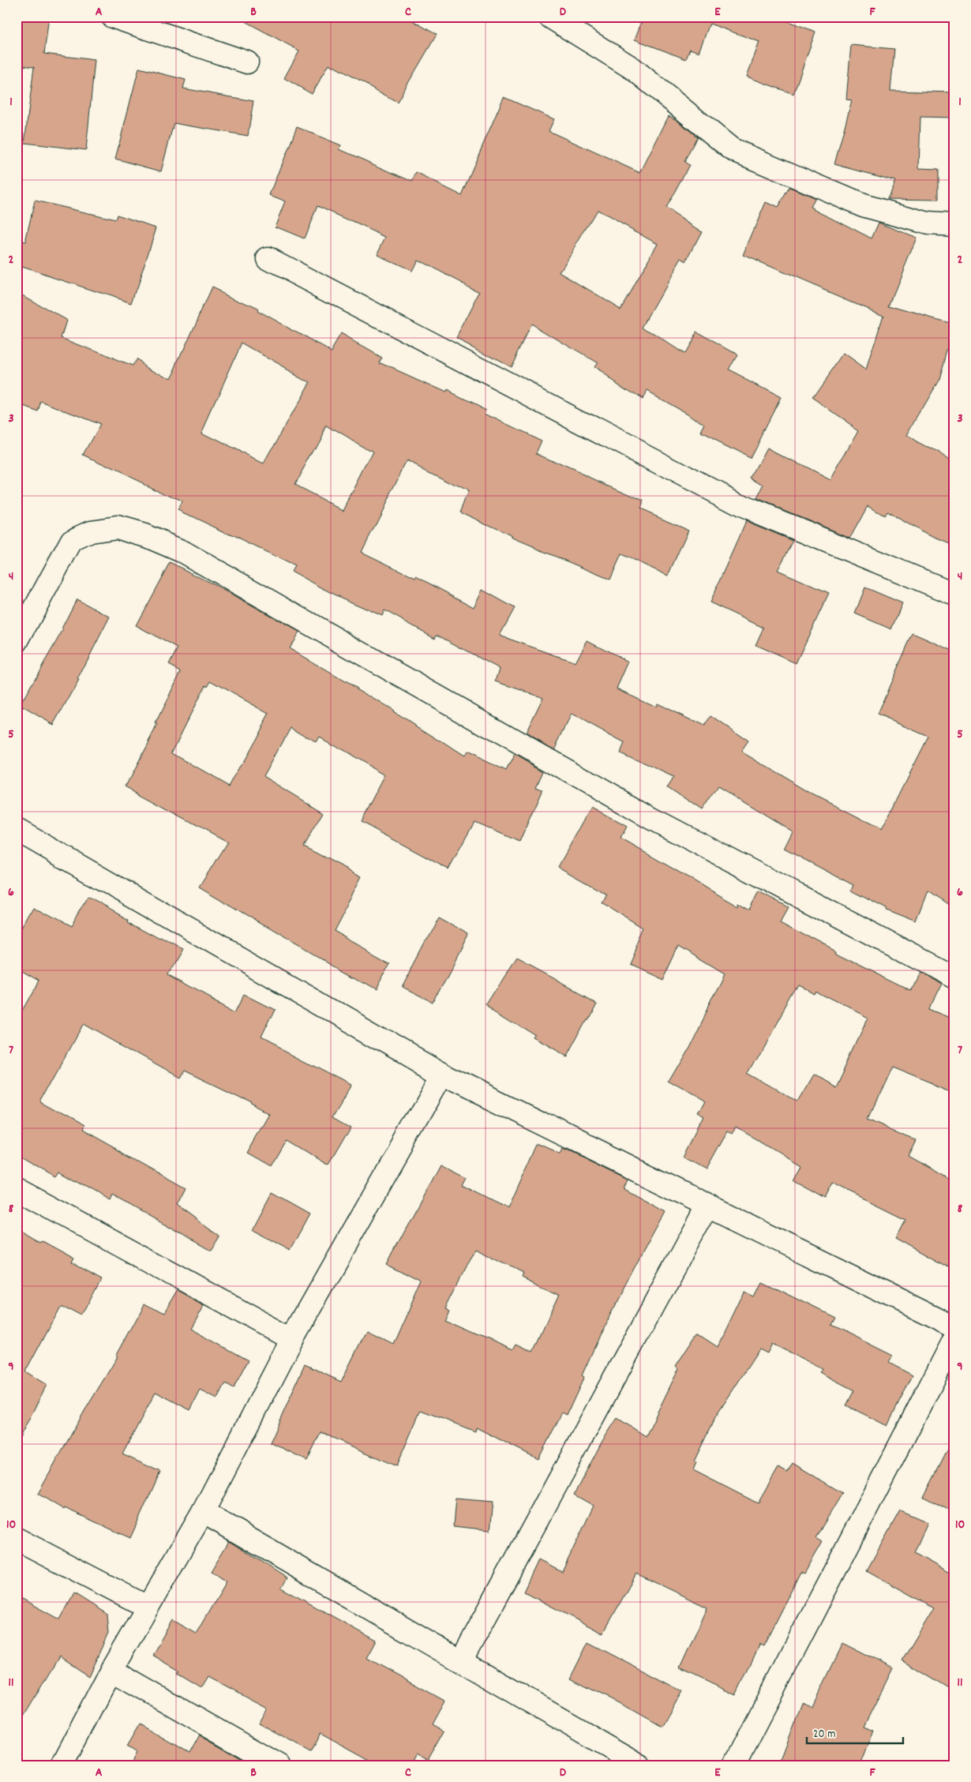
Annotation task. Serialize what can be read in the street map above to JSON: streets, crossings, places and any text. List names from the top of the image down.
{
  "scale_bar": "20 m",
  "grid": {
    "columns": [
      "A",
      "B",
      "C",
      "D",
      "E",
      "F"
    ],
    "rows": [
      "1",
      "2",
      "3",
      "4",
      "5",
      "6",
      "7",
      "8",
      "9",
      "10",
      "11"
    ]
  }
}
